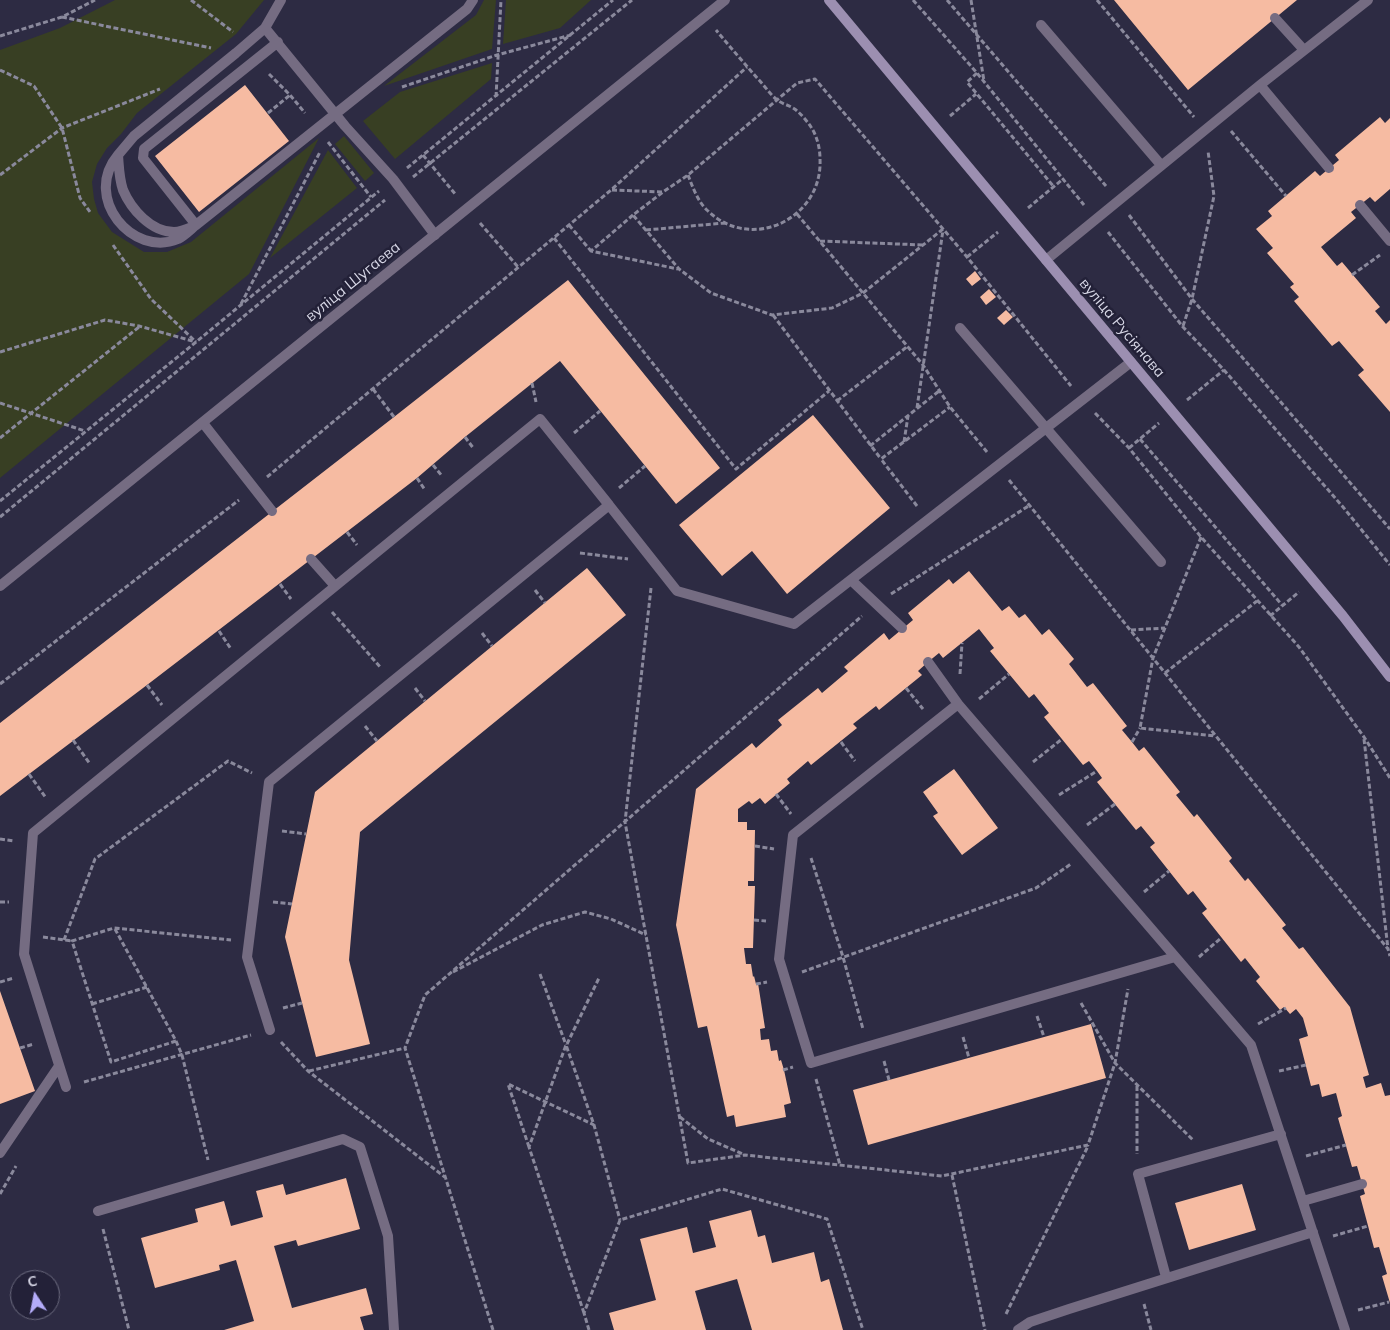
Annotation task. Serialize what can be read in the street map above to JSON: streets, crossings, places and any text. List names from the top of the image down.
{
  "streets": {
    "main road": ["вуліца Русіянава"],
    "street": ["вуліца Шугаева"]
  },
  "north": "top"
}
